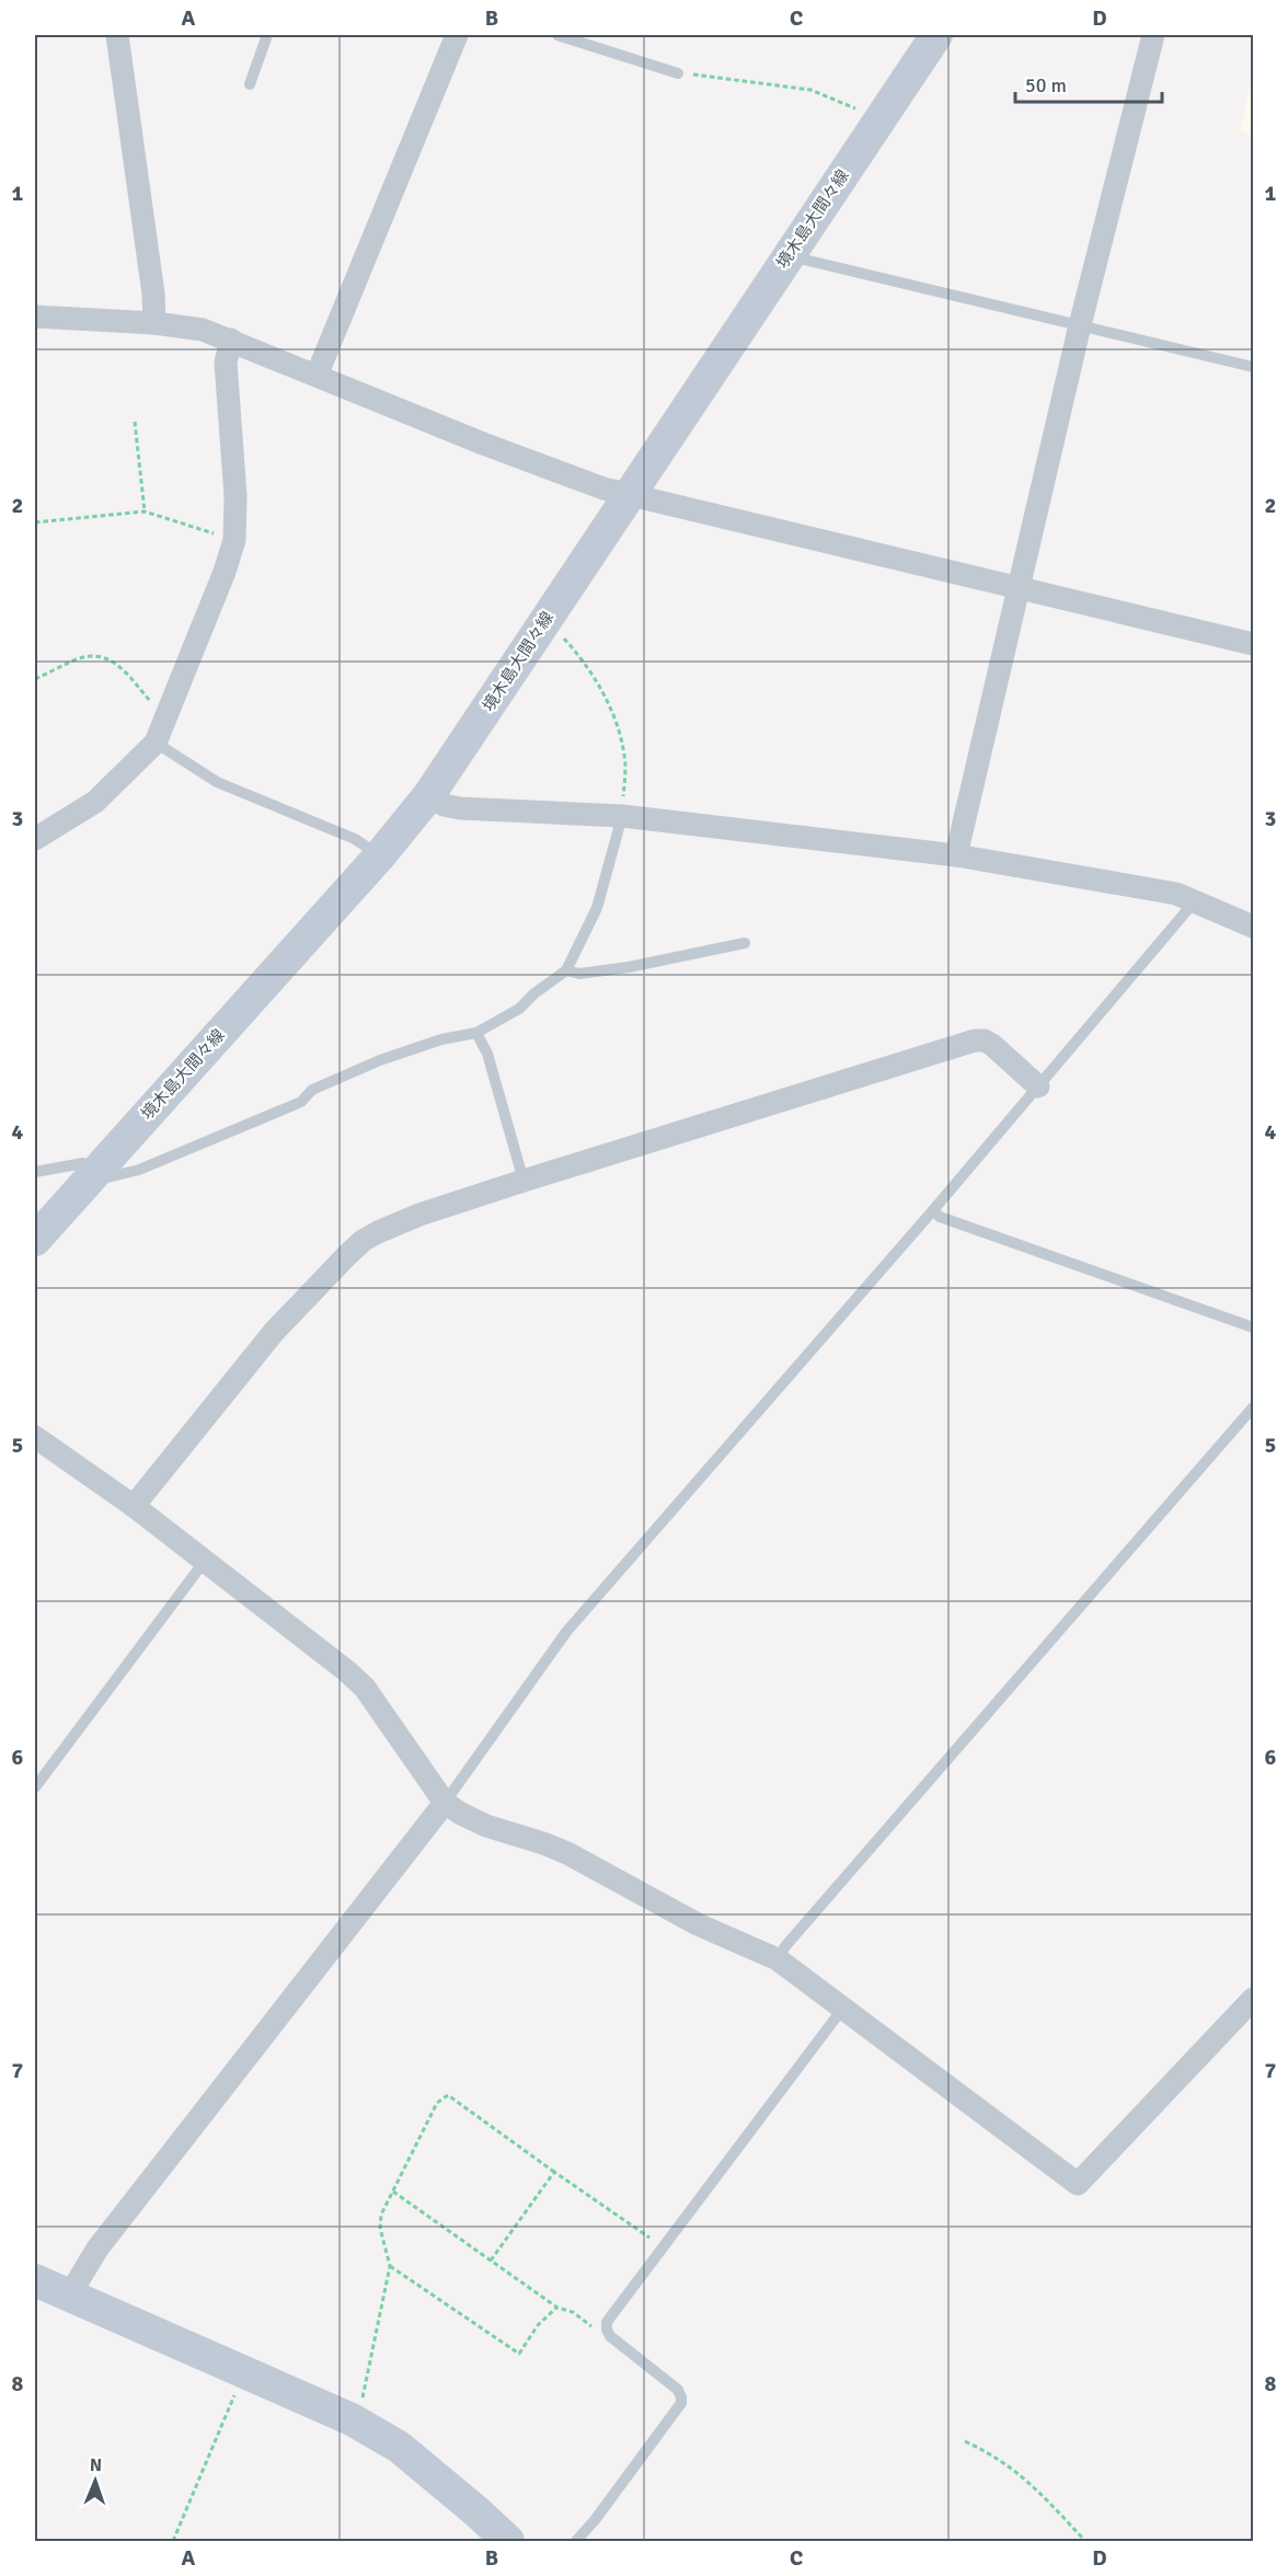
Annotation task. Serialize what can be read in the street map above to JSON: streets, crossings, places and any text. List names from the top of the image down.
{
  "streets": {
    "main road": ["境木島大間々線"]
  },
  "scale_bar": "50 m",
  "north": "top",
  "grid": {
    "columns": [
      "A",
      "B",
      "C",
      "D"
    ],
    "rows": [
      "1",
      "2",
      "3",
      "4",
      "5",
      "6",
      "7",
      "8"
    ]
  }
}
